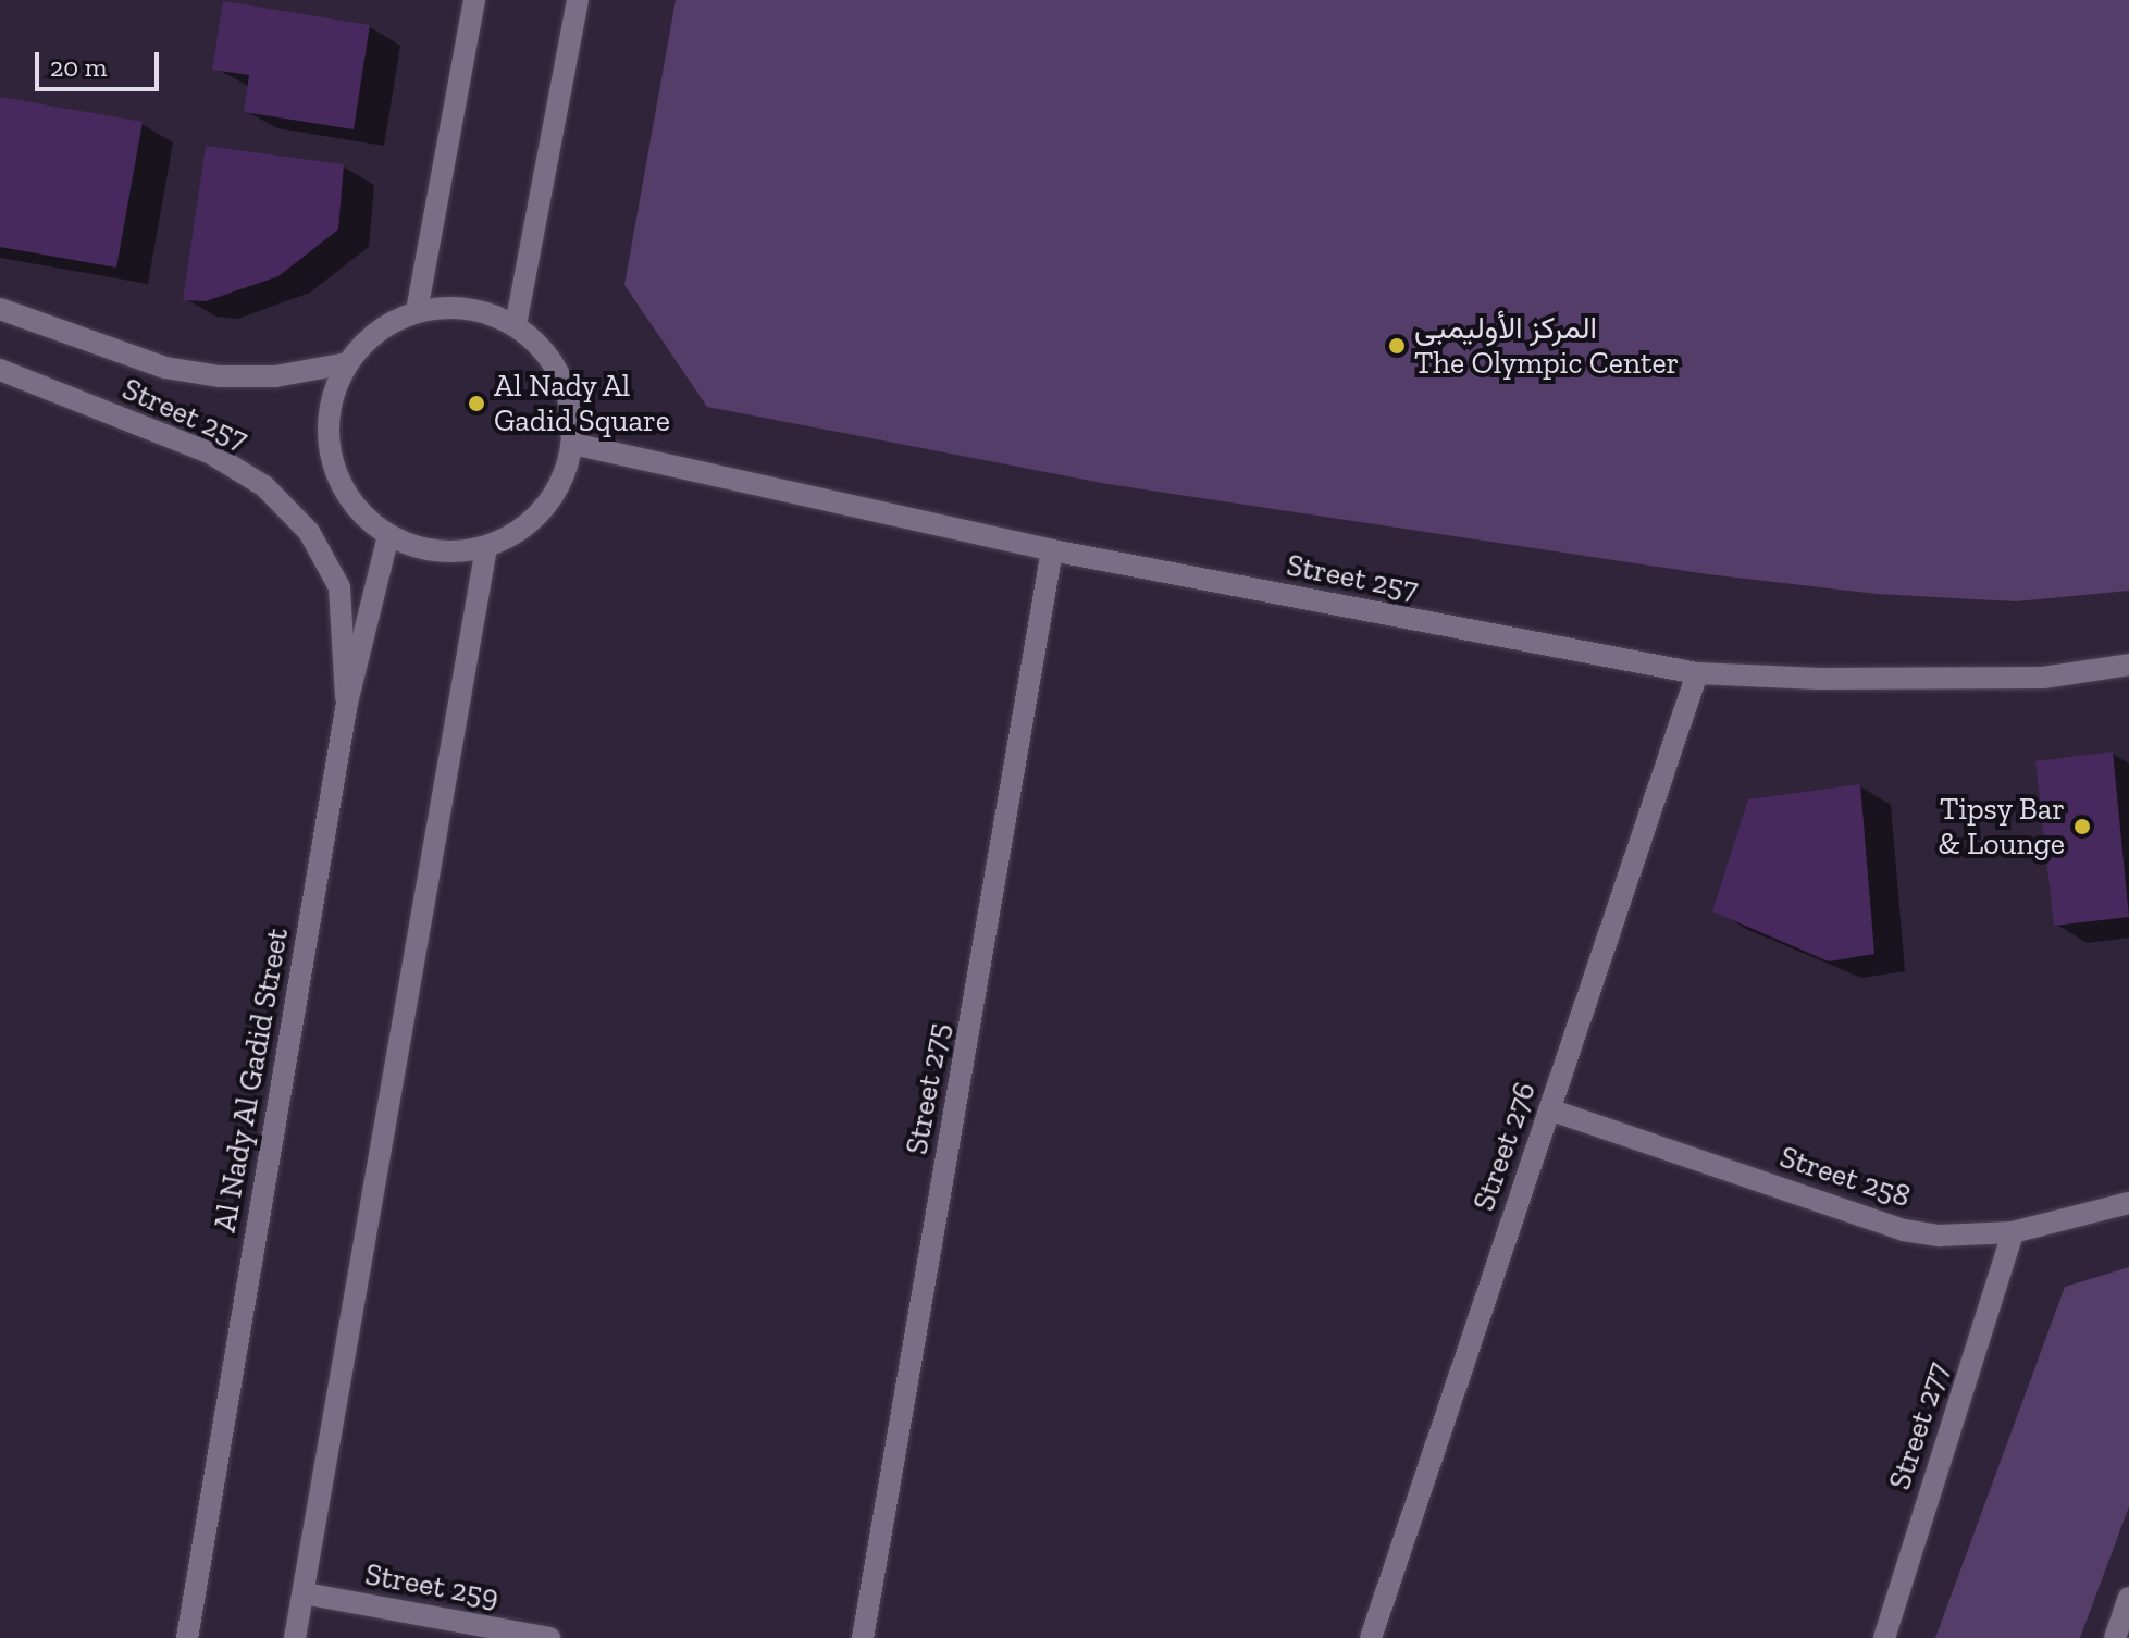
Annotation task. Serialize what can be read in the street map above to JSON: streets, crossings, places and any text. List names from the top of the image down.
{
  "streets": {
    "street": [
      "Street 257",
      "Al Nady Al Gadid Street",
      "Street 275",
      "Street 276",
      "Street 258",
      "Street 277",
      "Street 259"
    ]
  },
  "crossings": [
    ["Street 257", "Al Nady Al Gadid Street"],
    ["Street 257", "Street 275"],
    ["Street 257", "Street 276"],
    ["Street 276", "Street 258"],
    ["Street 258", "Street 277"]
  ],
  "places": ["المركز الأوليمبى The Olympic Center", "Al Nady Al Gadid Square", "Tipsy Bar & Lounge"],
  "scale_bar": "20 m"
}
